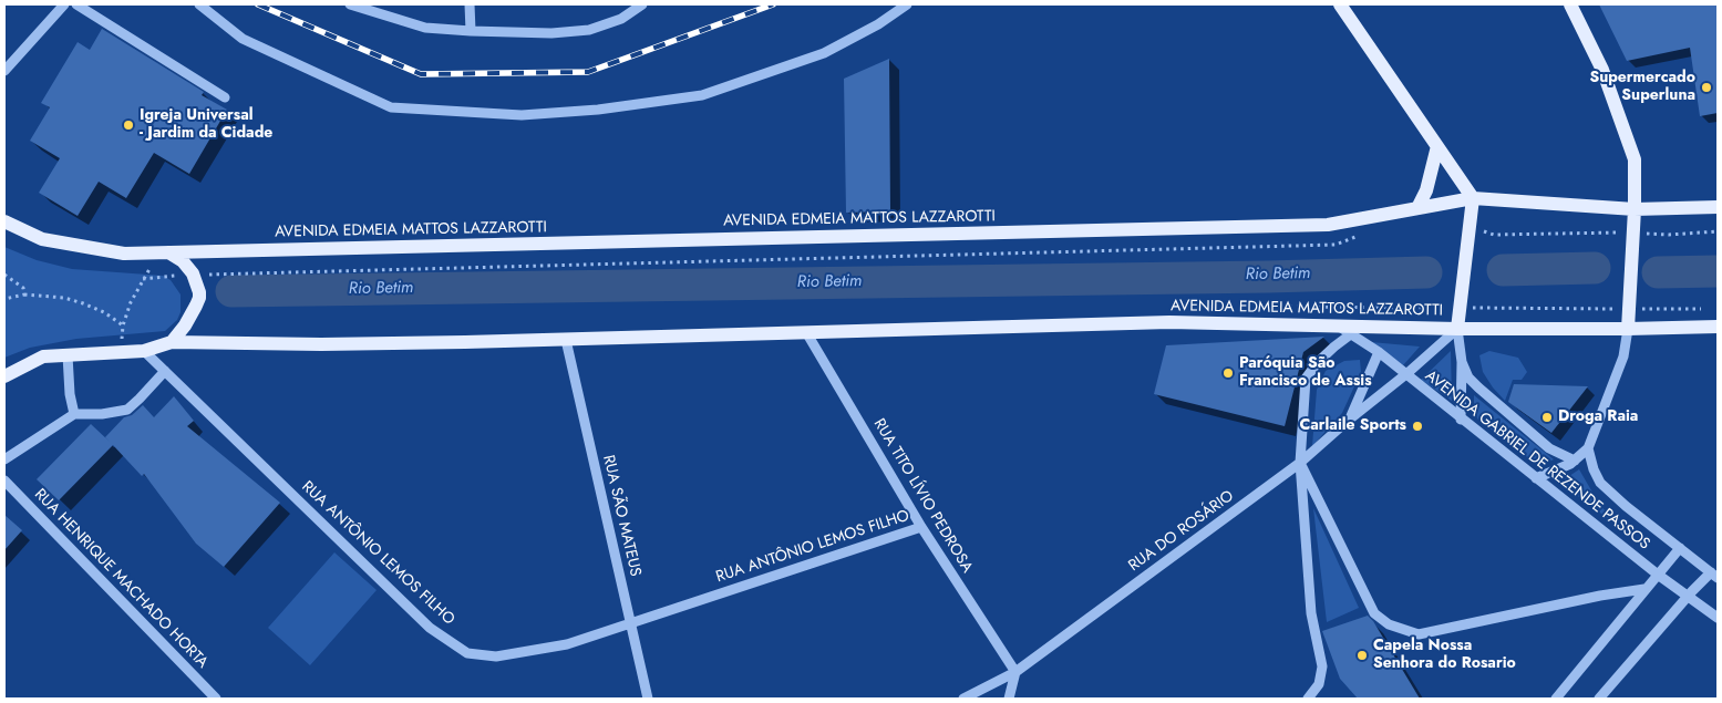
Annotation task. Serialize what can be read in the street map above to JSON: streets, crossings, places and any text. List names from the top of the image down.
{
  "streets": {
    "main road": ["AVENIDA EDMEIA MATTOS LAZZAROTTI"],
    "street": [
      "AVENIDA GABRIEL DE REZENDE PASSOS",
      "RUA TITO LÍVIO PEDROSA",
      "RUA SÃO MATEUS",
      "RUA DO ROSÁRIO",
      "RUA ANTÔNIO LEMOS FILHO",
      "RUA HENRIQUE MACHADO HORTA"
    ]
  },
  "crossings": [
    ["AVENIDA EDMEIA MATTOS LAZZAROTTI", "AVENIDA GABRIEL DE REZENDE PASSOS"],
    ["AVENIDA EDMEIA MATTOS LAZZAROTTI", "RUA TITO LÍVIO PEDROSA"],
    ["AVENIDA EDMEIA MATTOS LAZZAROTTI", "RUA SÃO MATEUS"],
    ["AVENIDA EDMEIA MATTOS LAZZAROTTI", "RUA DO ROSÁRIO"],
    ["AVENIDA EDMEIA MATTOS LAZZAROTTI", "RUA ANTÔNIO LEMOS FILHO"],
    ["AVENIDA GABRIEL DE REZENDE PASSOS", "RUA DO ROSÁRIO"],
    ["RUA TITO LÍVIO PEDROSA", "RUA DO ROSÁRIO"],
    ["RUA TITO LÍVIO PEDROSA", "RUA ANTÔNIO LEMOS FILHO"],
    ["RUA SÃO MATEUS", "RUA ANTÔNIO LEMOS FILHO"]
  ],
  "water": ["Rio Betim"],
  "places": [
    "Supermercado Superluna",
    "Igreja Universal - Jardim da Cidade",
    "Paróquia São Francisco de Assis",
    "Droga Raia",
    "Carlaile Sports",
    "Capela Nossa Senhora do Rosario"
  ]
}
